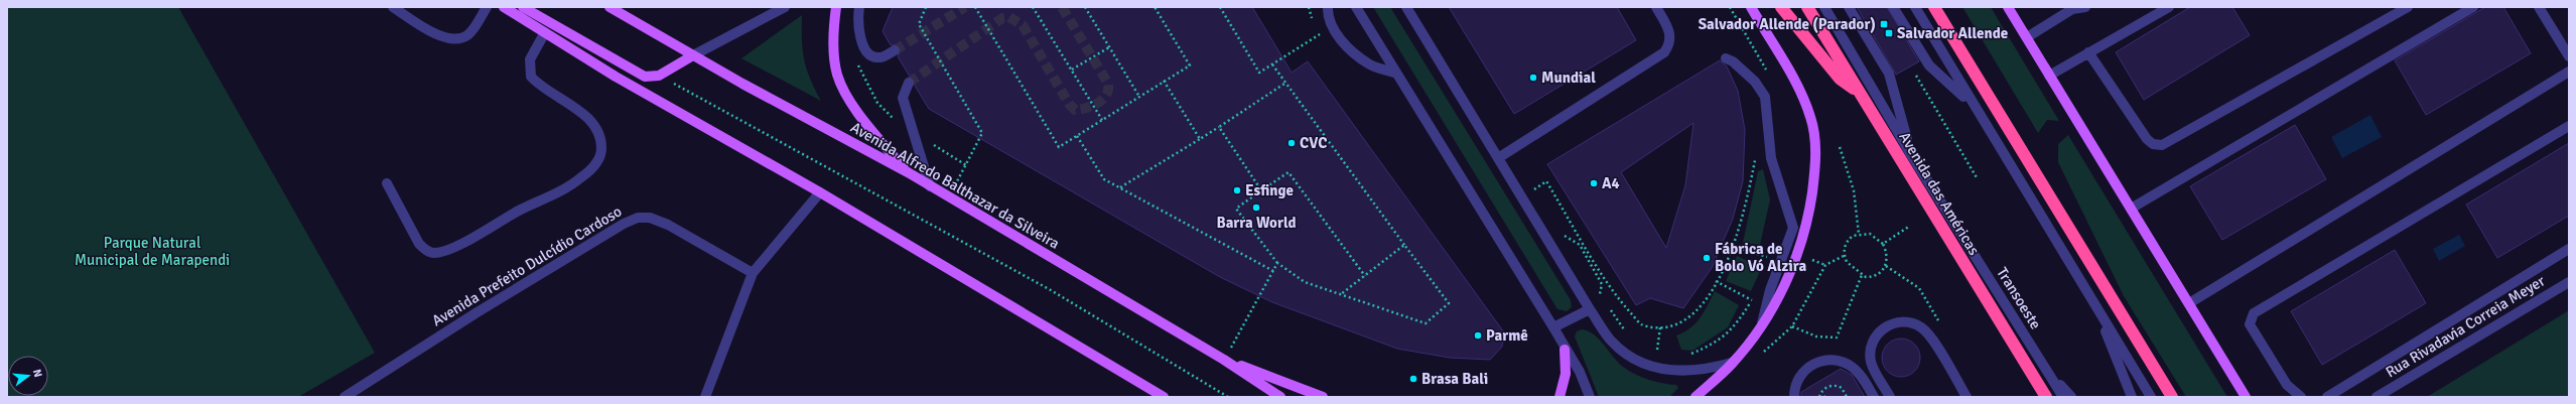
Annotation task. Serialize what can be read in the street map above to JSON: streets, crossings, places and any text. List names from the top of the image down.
{
  "streets": {
    "highway": ["Avenida das Américas"],
    "main road": ["Avenida Alfredo Balthazar da Silveira"],
    "street": ["Avenida Prefeito Dulcídio Cardoso", "Transoeste", "Rua Rivadavia Correia Meyer"]
  },
  "parks": ["Parque Natural Municipal de Marapendi"],
  "places": {
    "transit": ["Salvador Allende (Parador)", "Salvador Allende"],
    "other": [
      "Mundial",
      "CVC",
      "A4",
      "Esfinge",
      "Barra World",
      "Fábrica de Bolo Vó Alzira",
      "Parmê",
      "Brasa Bali"
    ]
  },
  "north": "right"
}
